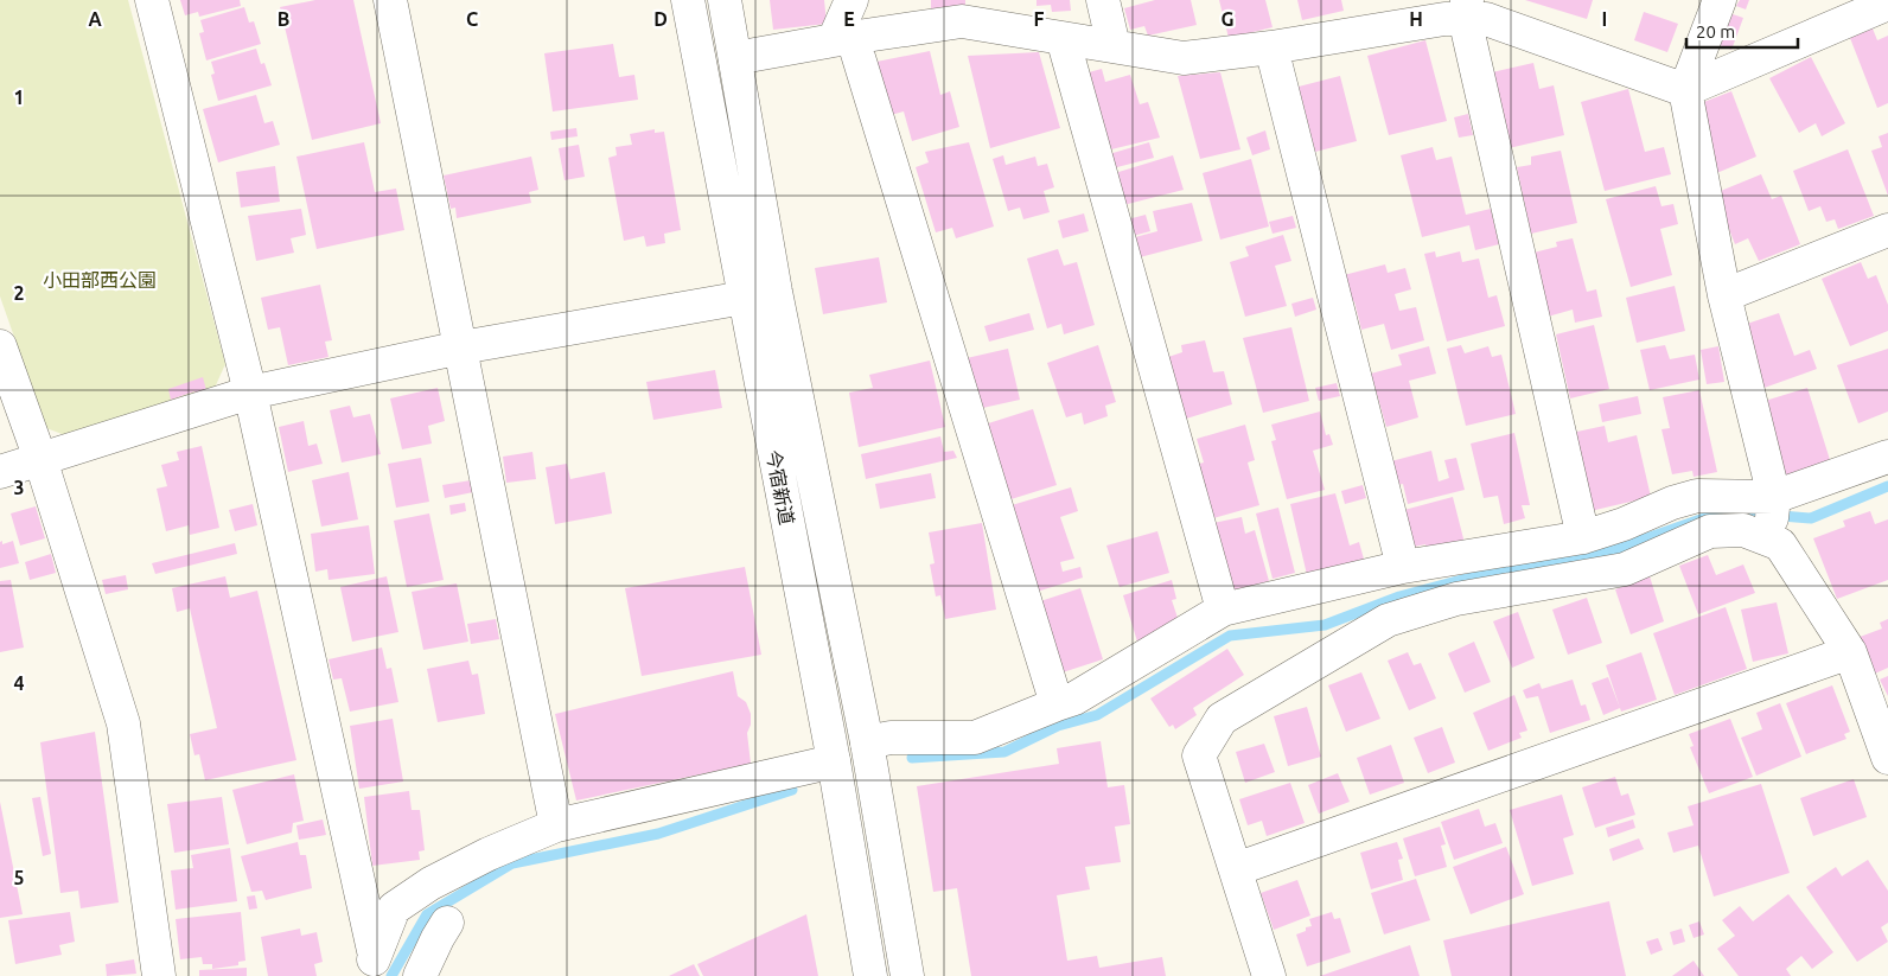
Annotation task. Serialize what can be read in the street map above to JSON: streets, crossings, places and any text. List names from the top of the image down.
{
  "streets": {
    "main road": ["今宿新道"]
  },
  "parks": ["小田部西公園"],
  "scale_bar": "20 m",
  "grid": {
    "columns": [
      "A",
      "B",
      "C",
      "D",
      "E",
      "F",
      "G",
      "H",
      "I"
    ],
    "rows": [
      "1",
      "2",
      "3",
      "4",
      "5"
    ]
  }
}
